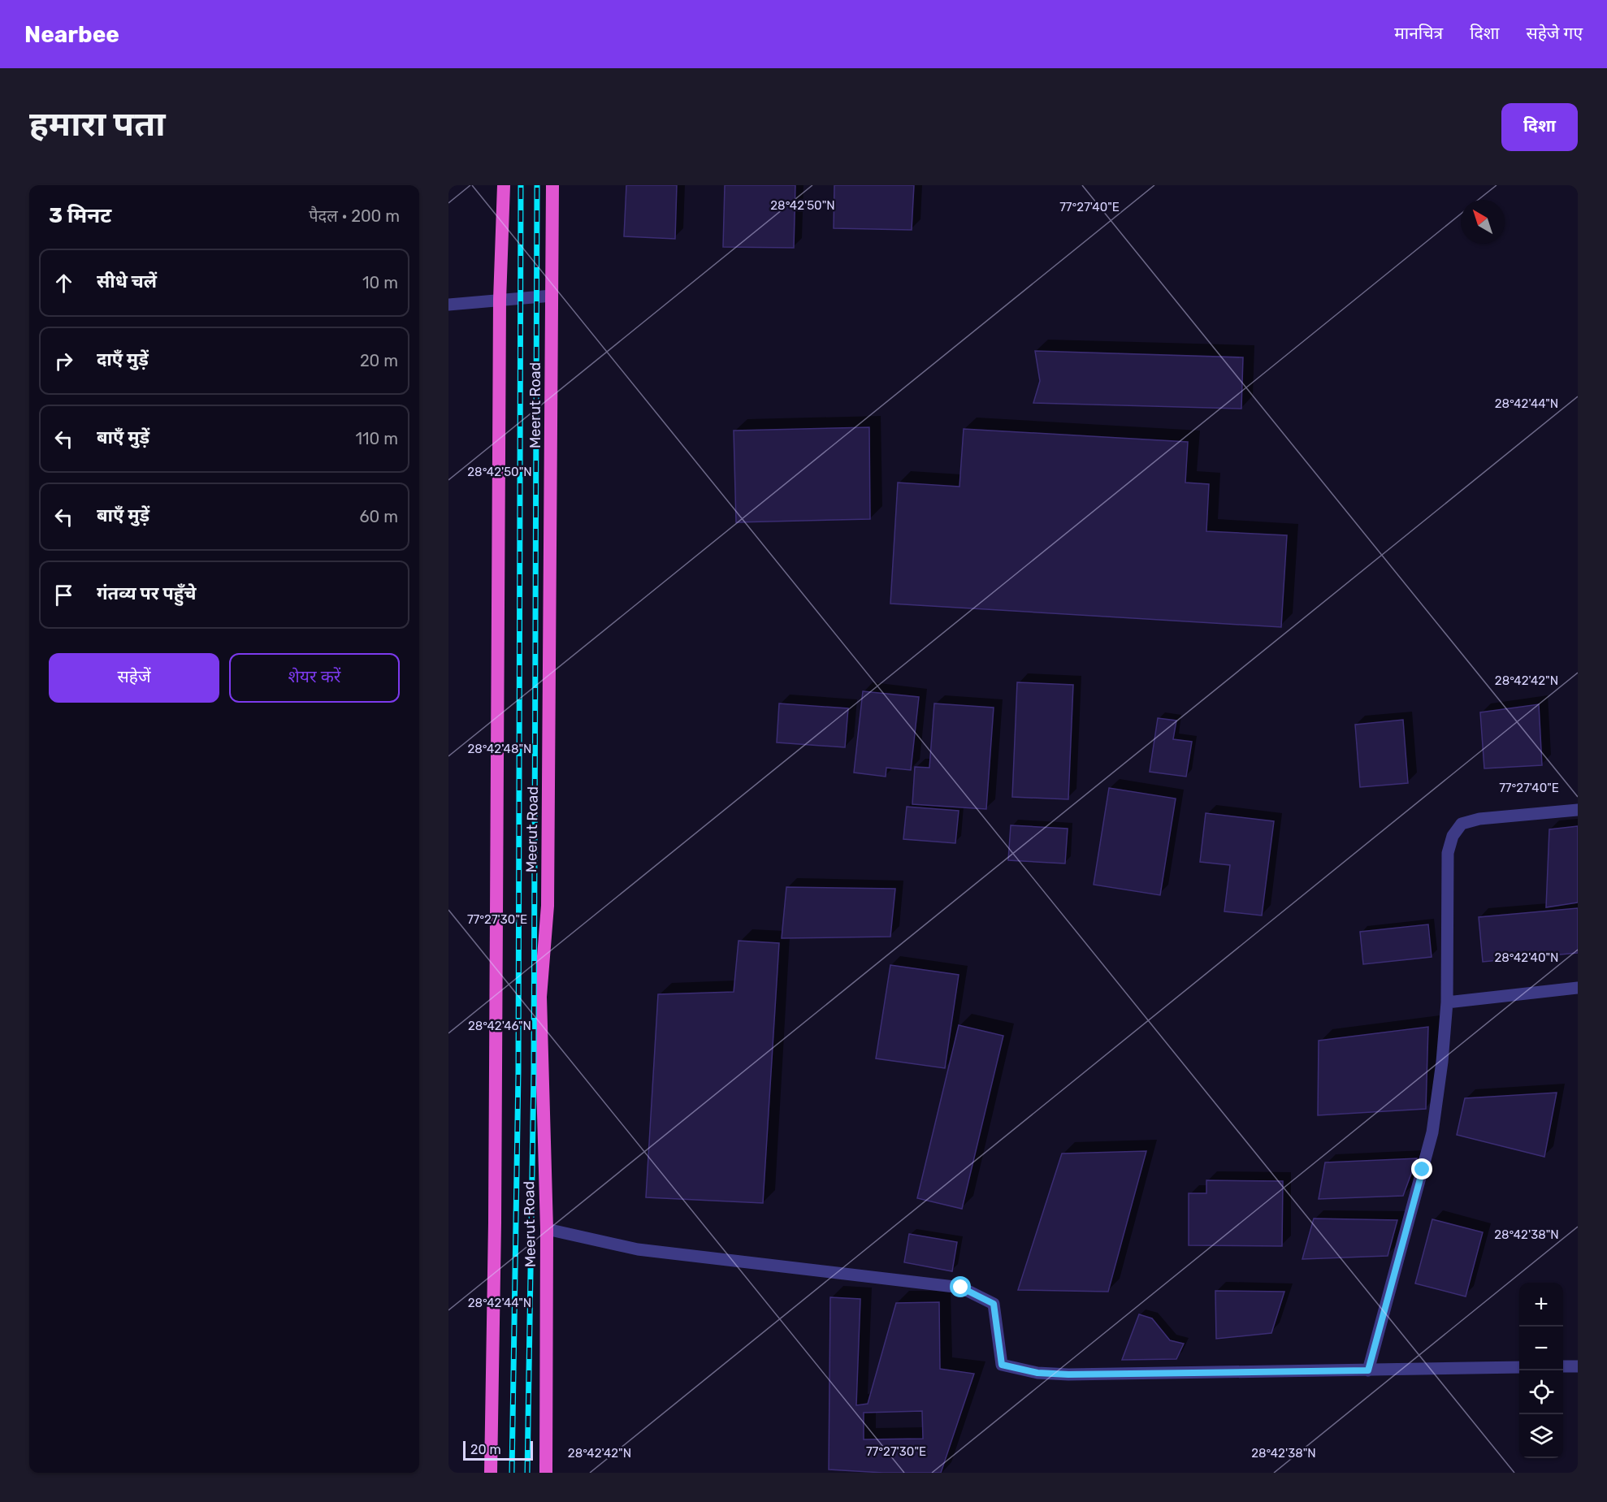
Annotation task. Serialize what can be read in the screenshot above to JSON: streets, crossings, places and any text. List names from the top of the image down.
{
  "streets": {
    "highway": ["Meerut Road"]
  },
  "scale_bar": "20 m",
  "north": "top left",
  "page": {
    "header": "Nearbee",
    "nav": ["मानचित्र", "दिशा", "सहेजे गए"],
    "buttons": [
      "दिशा",
      ["सहेजें", "शेयर करें"]
    ],
    "title": "हमारा पता",
    "heading": ["3 मिनट", "पैदल · 200 m"],
    "list": [
      ["सीधे चलें", "10 m"],
      ["दाएँ मुड़ें", "20 m"],
      ["बाएँ मुड़ें", "110 m"],
      ["बाएँ मुड़ें", "60 m"],
      "गंतव्य पर पहुँचे"
    ],
    "map_buttons": ["+", "−"],
    "scale": "20 m"
  },
  "coordinates": [
    "28°42'50\"N",
    "77°27'40\"E",
    "28°42'44\"N",
    "28°42'42\"N",
    "28°42'48\"N",
    "77°27'30\"E",
    "28°42'40\"N",
    "28°42'46\"N",
    "28°42'38\"N"
  ]
}
